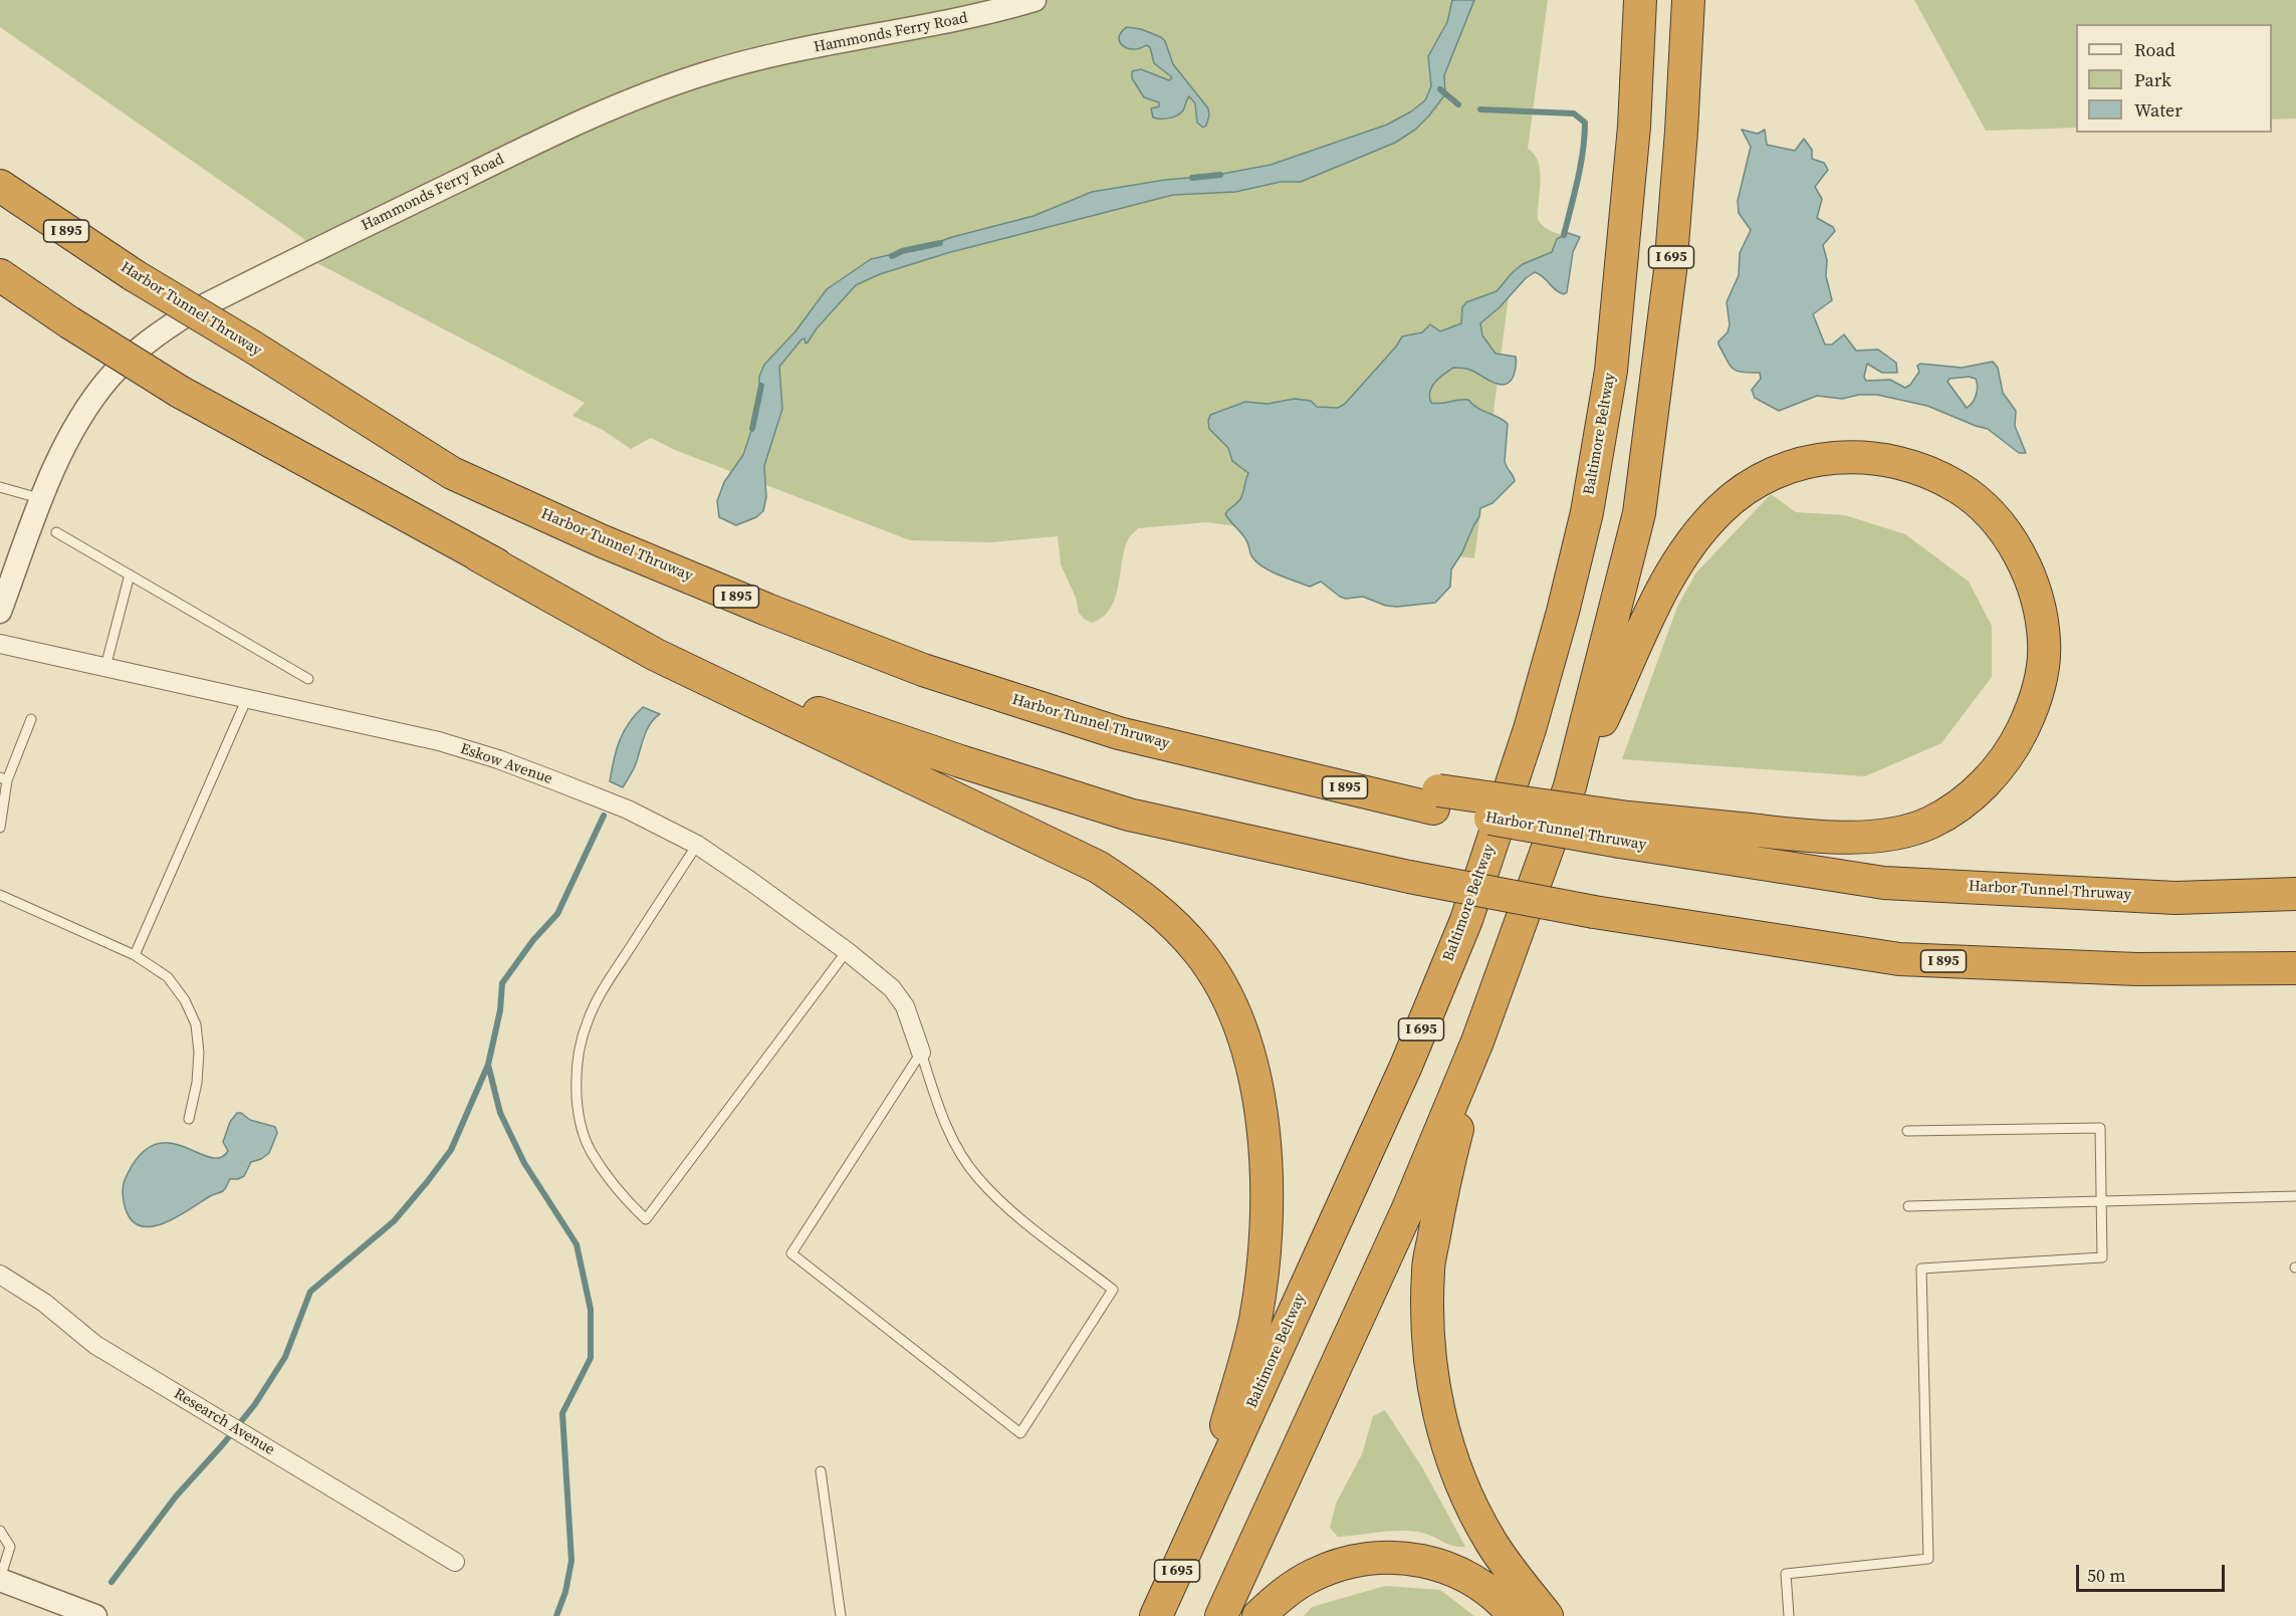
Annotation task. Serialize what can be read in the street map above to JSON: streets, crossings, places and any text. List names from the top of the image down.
{
  "streets": {
    "highway": [
      "I 895",
      "I 695",
      "Harbor Tunnel Thruway",
      "Baltimore Beltway"
    ],
    "street": ["Hammonds Ferry Road", "Eskow Avenue", "Research Avenue"]
  },
  "legend": ["Road", "Park", "Water"],
  "scale_bar": "50 m"
}
